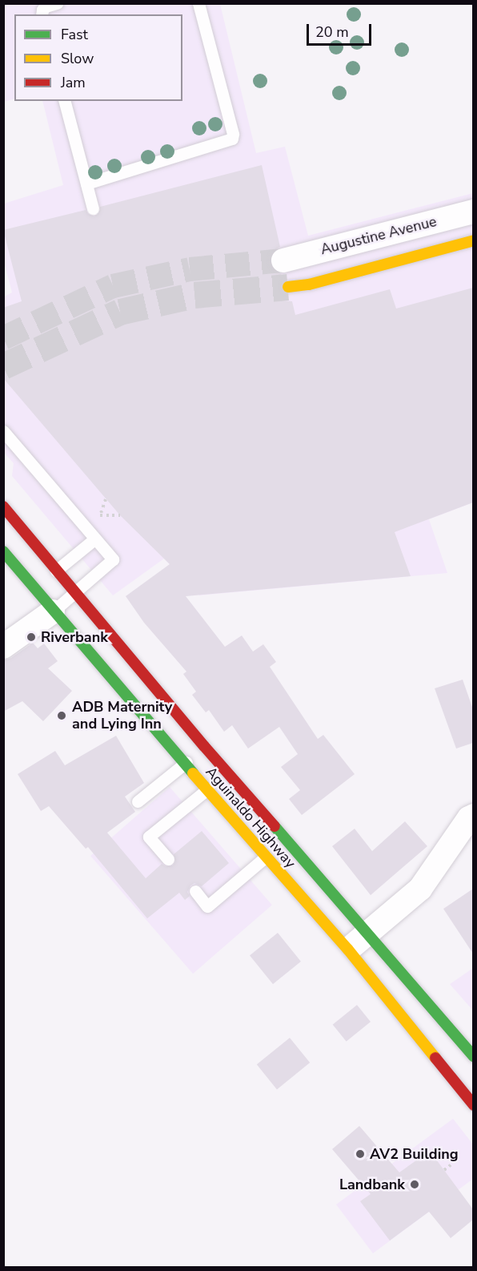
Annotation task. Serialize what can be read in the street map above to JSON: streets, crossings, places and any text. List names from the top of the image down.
{
  "streets": {
    "main road": ["Augustine Avenue", "Aguinaldo Highway"]
  },
  "places": [
    "Riverbank",
    "ADB Maternity and Lying Inn",
    "AV2 Building",
    "Landbank"
  ],
  "legend": ["Fast", "Slow", "Jam"],
  "scale_bar": "20 m"
}
